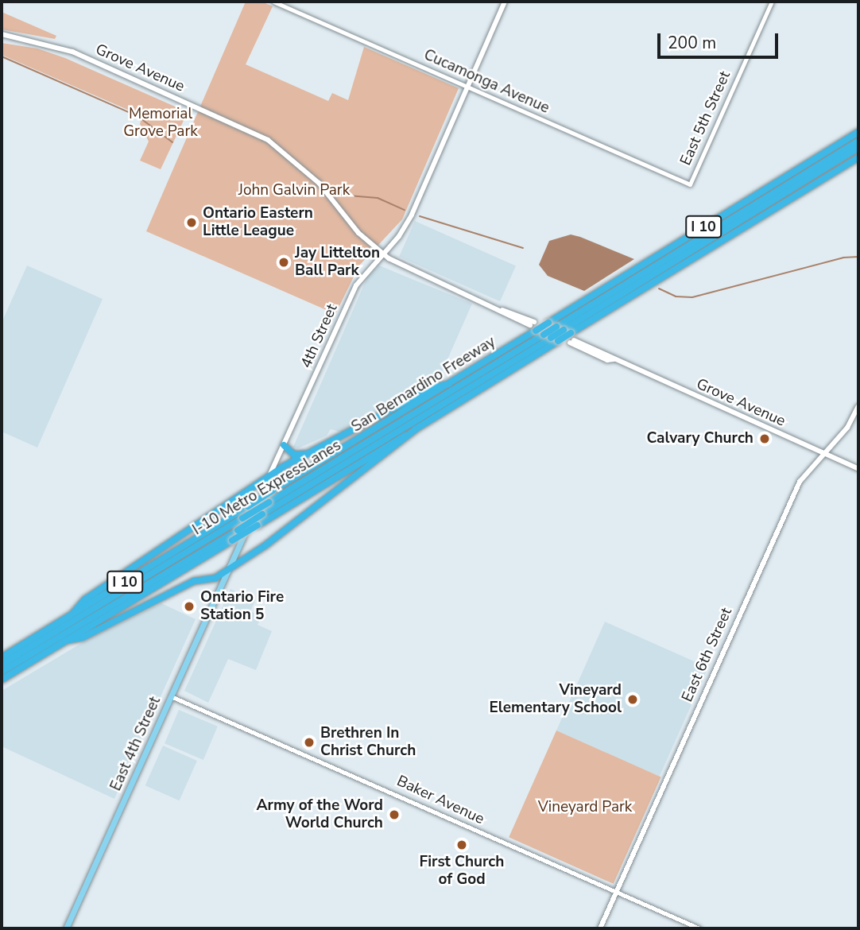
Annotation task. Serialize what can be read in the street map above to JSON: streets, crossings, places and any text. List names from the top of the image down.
{
  "streets": {
    "highway": ["I 10", "San Bernardino Freeway", "I-10 Metro ExpressLanes"],
    "main road": [
      "Grove Avenue",
      "4th Street",
      "East 6th Street",
      "East 4th Street"
    ],
    "street": ["Cucamonga Avenue", "East 5th Street", "Baker Avenue"]
  },
  "crossings": [
    ["Grove Avenue", "4th Street"],
    ["Grove Avenue", "San Bernardino Freeway"],
    ["Grove Avenue", "East 6th Street"],
    ["Cucamonga Avenue", "East 5th Street"],
    ["Cucamonga Avenue", "4th Street"],
    ["4th Street", "East 4th Street"],
    ["East 6th Street", "Baker Avenue"],
    ["East 4th Street", "Baker Avenue"]
  ],
  "parks": ["Memorial Grove Park", "John Galvin Park", "Vineyard Park"],
  "places": [
    "Ontario Eastern Little League",
    "Jay Littelton Ball Park",
    "Calvary Church",
    "Ontario Fire Station 5",
    "Vineyard Elementary School",
    "Brethren In Christ Church",
    "Army of the Word World Church",
    "First Church of God"
  ],
  "scale_bar": "200 m"
}
